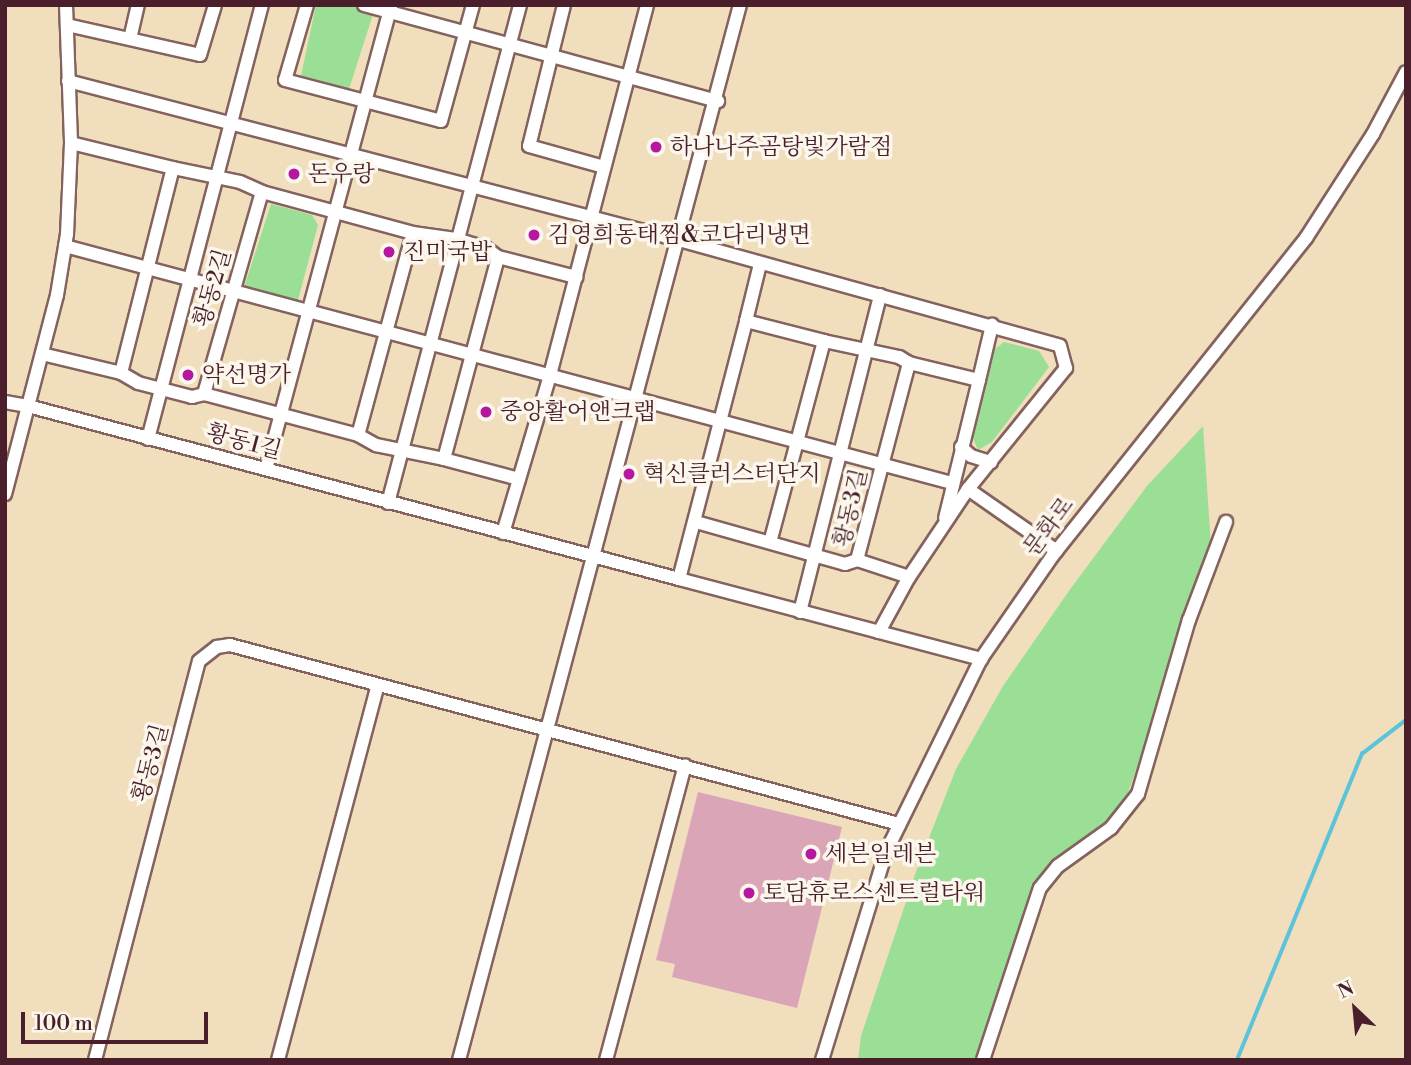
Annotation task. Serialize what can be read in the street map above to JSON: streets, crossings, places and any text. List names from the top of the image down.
{
  "streets": {
    "street": [
      "황동2길",
      "황동1길",
      "황동3길",
      "문화로"
    ]
  },
  "crossings": [
    ["황동3길", "문화로"]
  ],
  "places": [
    "하나나주곰탕빛가람점",
    "돈우랑",
    "김영희동태찜&코다리냉면",
    "진미국밥",
    "약선명가",
    "중앙활어앤크랩",
    "혁신클러스터단지",
    "세븐일레븐",
    "토담휴로스센트럴타워"
  ],
  "scale_bar": "100 m",
  "north": "top left"
}
